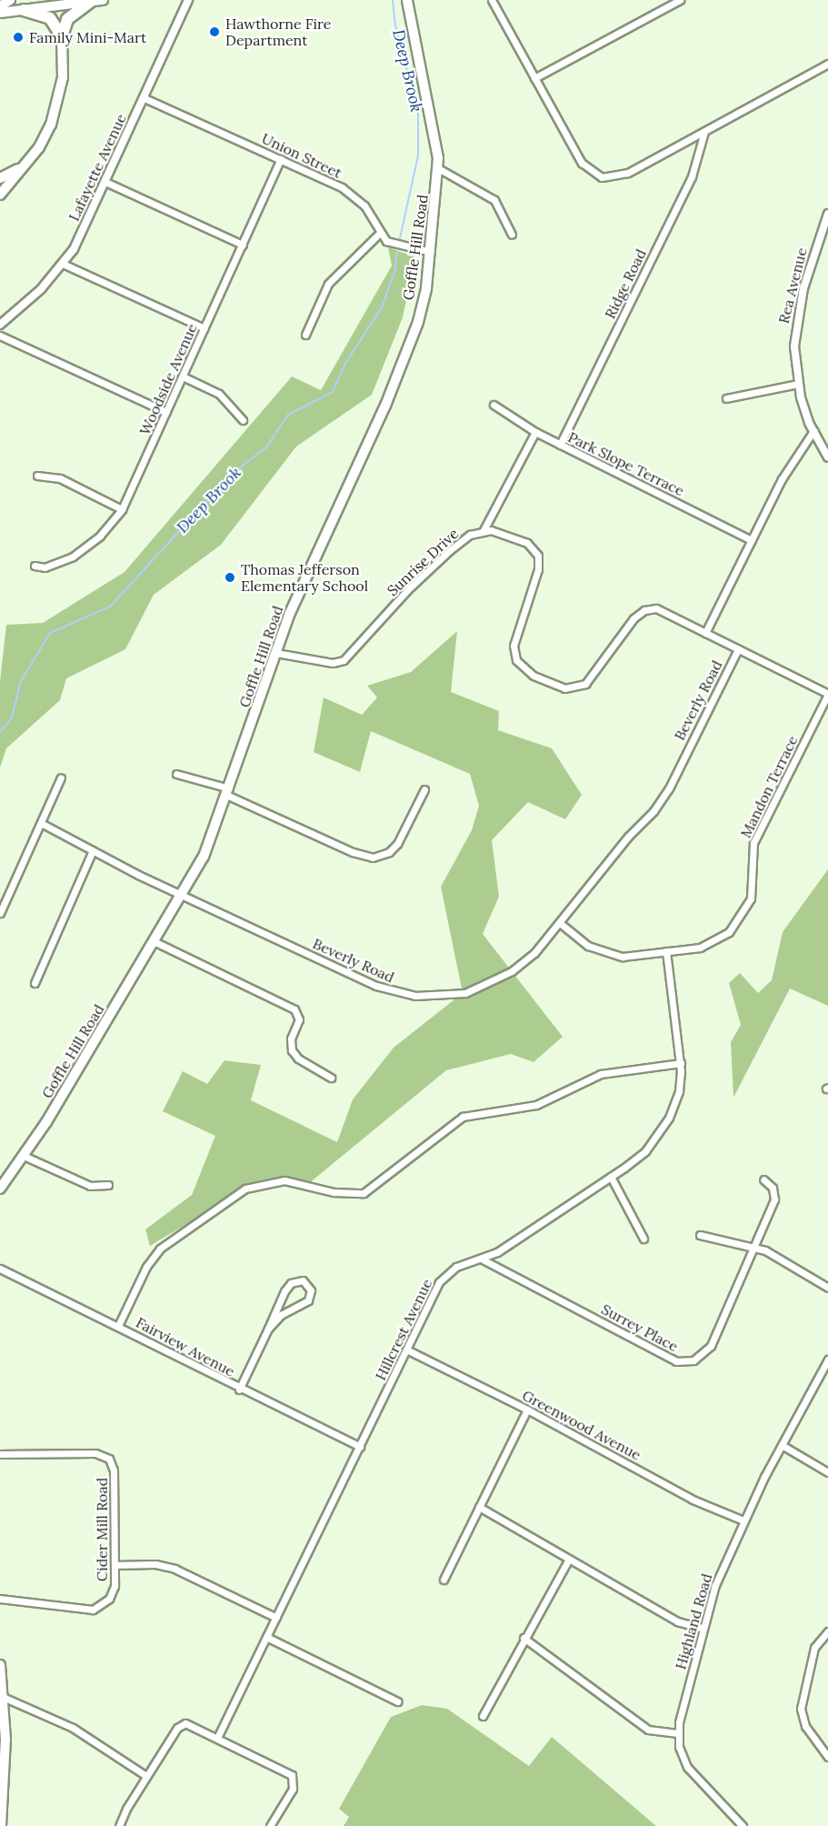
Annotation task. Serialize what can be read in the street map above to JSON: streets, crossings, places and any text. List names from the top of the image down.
{
  "streets": {
    "main road": ["Goffle Hill Road"],
    "street": [
      "Union Street",
      "Lafayette Avenue",
      "Ridge Road",
      "Rea Avenue",
      "Woodside Avenue",
      "Park Slope Terrace",
      "Sunrise Drive",
      "Beverly Road",
      "Mandon Terrace",
      "Surrey Place",
      "Hillcrest Avenue",
      "Fairview Avenue",
      "Greenwood Avenue",
      "Cider Mill Road",
      "Highland Road"
    ]
  },
  "crossings": [
    ["Union Street", "Lafayette Avenue"],
    ["Union Street", "Woodside Avenue"],
    ["Goffle Hill Road", "Sunrise Drive"],
    ["Goffle Hill Road", "Beverly Road"],
    ["Ridge Road", "Park Slope Terrace"],
    ["Beverly Road", "Mandon Terrace"],
    ["Mandon Terrace", "Hillcrest Avenue"],
    ["Surrey Place", "Hillcrest Avenue"],
    ["Hillcrest Avenue", "Fairview Avenue"],
    ["Hillcrest Avenue", "Greenwood Avenue"],
    ["Greenwood Avenue", "Highland Road"]
  ],
  "water": ["Deep Brook"],
  "places": ["Hawthorne Fire Department", "Family Mini-Mart", "Thomas Jefferson Elementary School"]
}
